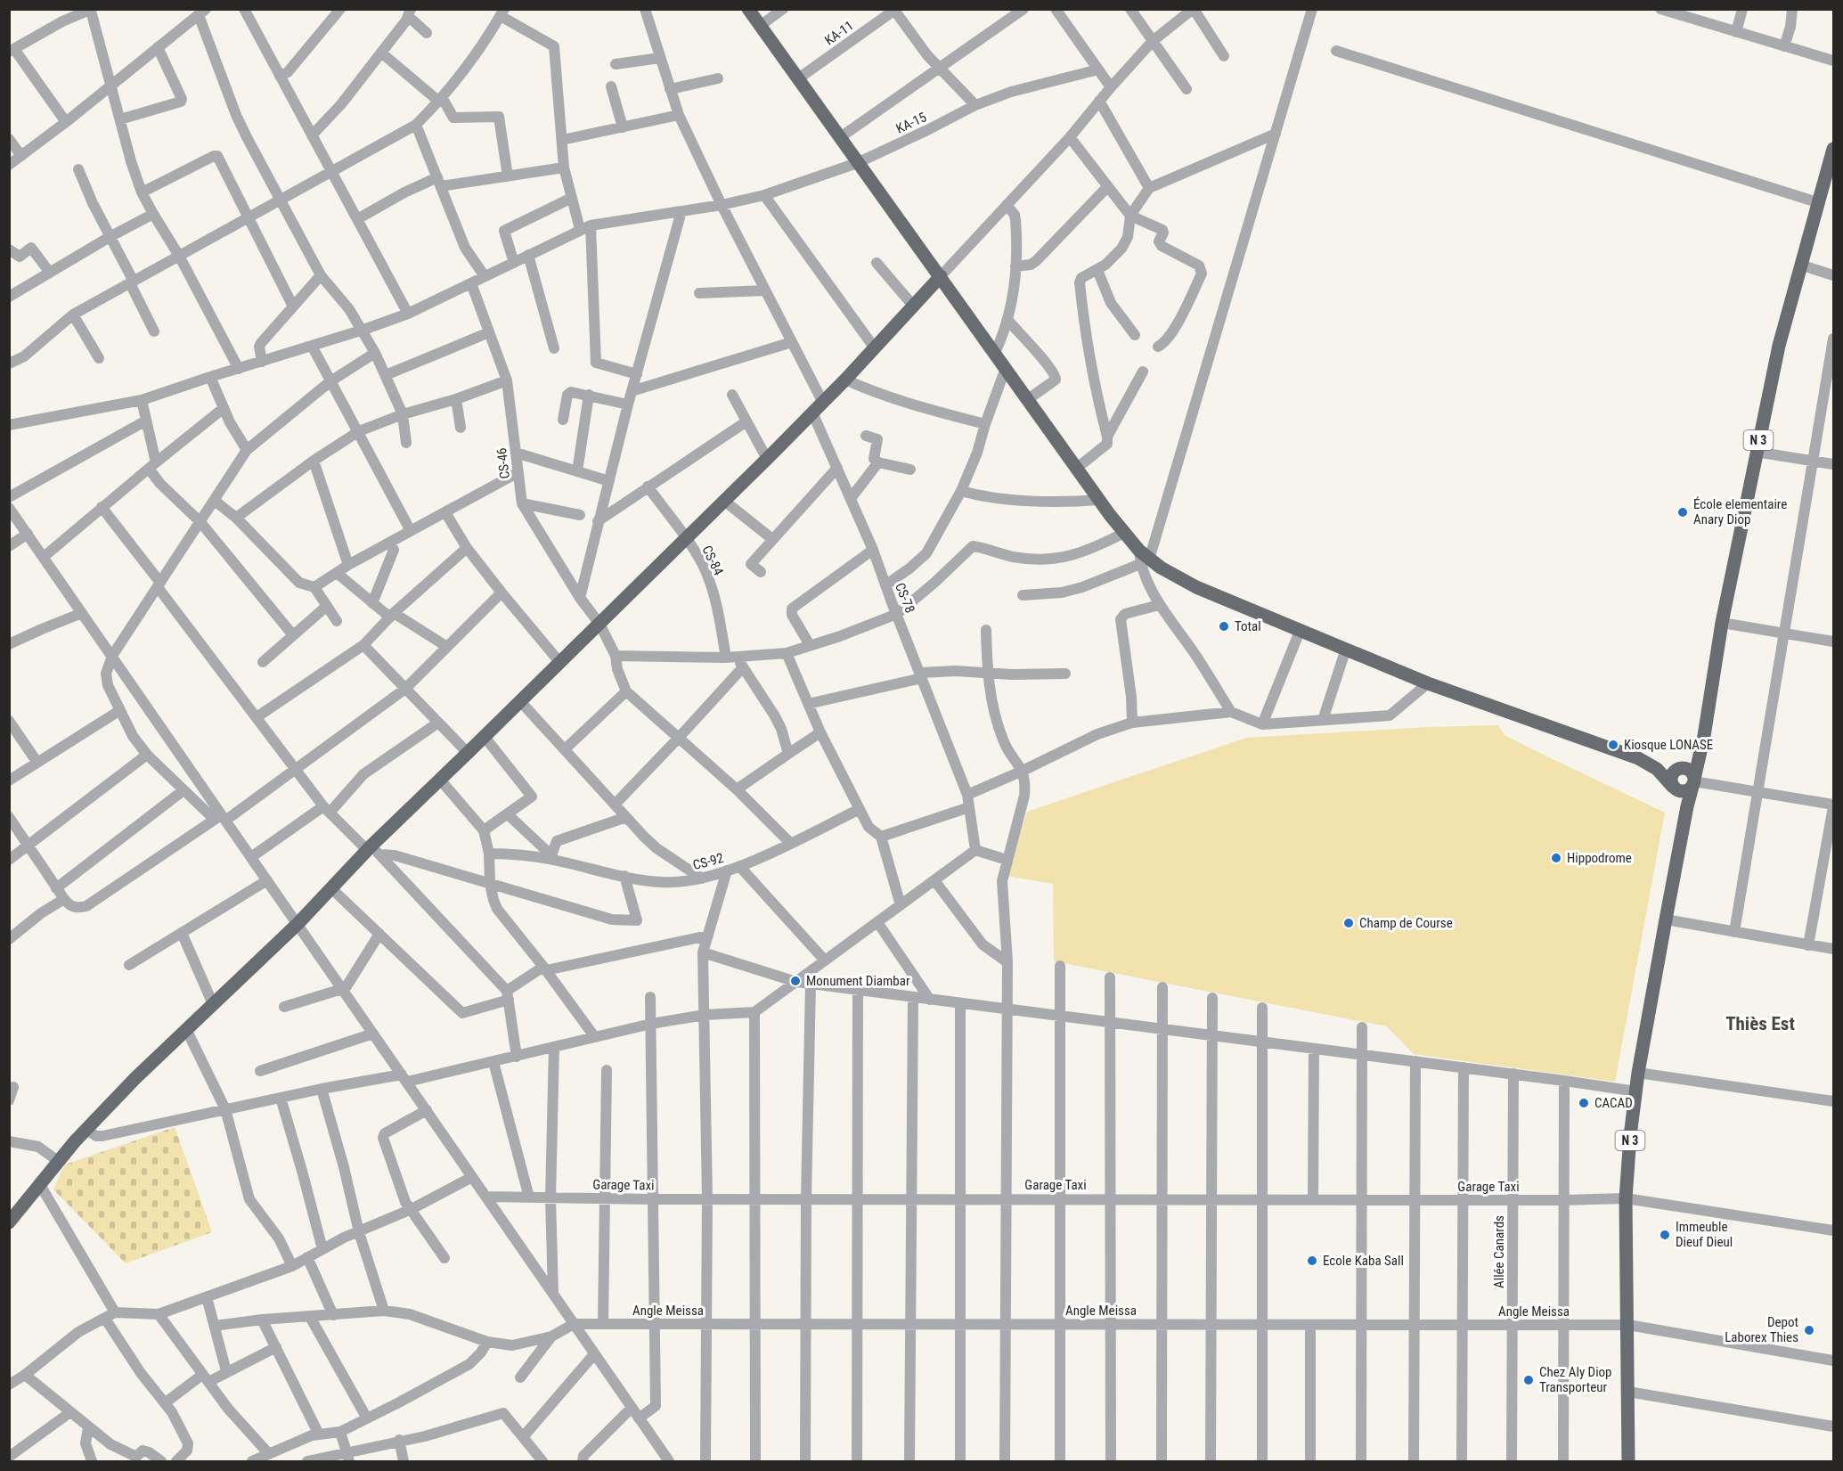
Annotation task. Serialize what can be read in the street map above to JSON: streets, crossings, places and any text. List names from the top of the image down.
{
  "streets": {
    "main road": ["N 3"],
    "street": [
      "KA-11",
      "KA-15",
      "CS-46",
      "CS-84",
      "CS-78",
      "CS-92",
      "Garage Taxi",
      "Allée Canards",
      "Angle Meissa"
    ]
  },
  "crossings": [
    ["KA-15", "CS-46"],
    ["N 3", "Garage Taxi"],
    ["N 3", "Angle Meissa"],
    ["Garage Taxi", "Allée Canards"],
    ["Allée Canards", "Angle Meissa"]
  ],
  "districts": ["Thiès Est"],
  "places": [
    "École elementaire Anary Diop",
    "Total",
    "Kiosque LONASE",
    "Hippodrome",
    "Champ de Course",
    "Monument Diambar",
    "CACAD",
    "Immeuble Dieuf Dieul",
    "Ecole Kaba Sall",
    "Depot Laborex Thies",
    "Chez Aly Diop Transporteur"
  ]
}
